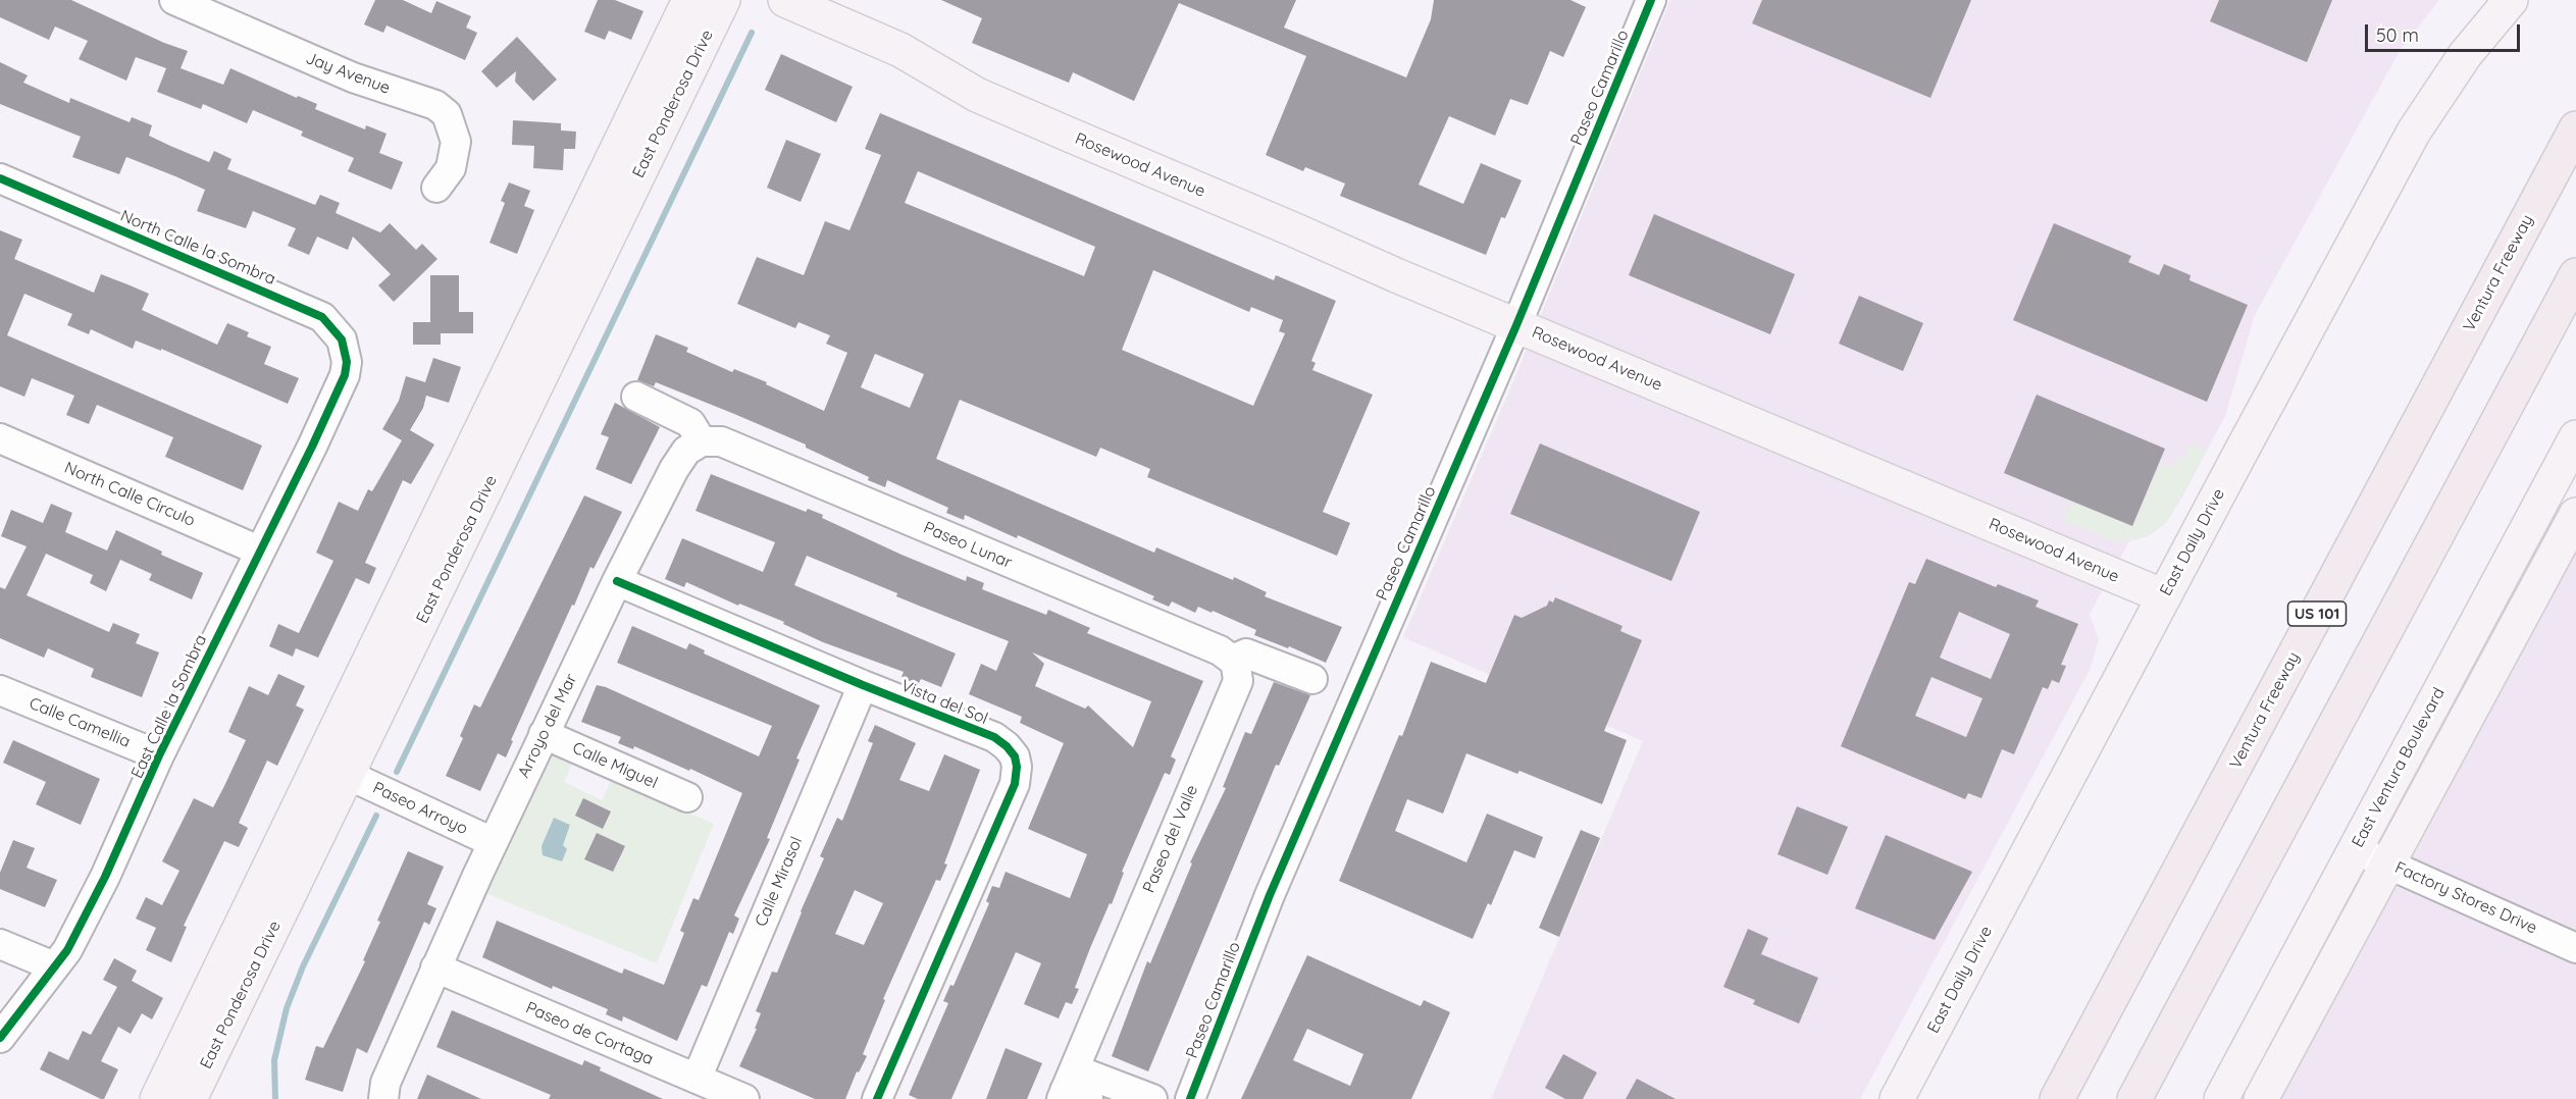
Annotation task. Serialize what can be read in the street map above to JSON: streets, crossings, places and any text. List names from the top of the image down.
{
  "streets": {
    "highway": ["Ventura Freeway", "US 101"],
    "main road": [
      "East Ponderosa Drive",
      "Rosewood Avenue",
      "East Daily Drive",
      "East Ventura Boulevard"
    ],
    "street": [
      "Jay Avenue",
      "Paseo Camarillo",
      "North Calle la Sombra",
      "North Calle Circulo",
      "Paseo Lunar",
      "Vista del Sol",
      "East Calle la Sombra",
      "Calle Camellia",
      "Arroyo del Mar",
      "Calle Miguel",
      "Paseo Arroyo",
      "Paseo del Valle",
      "Calle Mirasol",
      "Factory Stores Drive",
      "Paseo de Cortaga"
    ]
  },
  "crossings": [
    ["Paseo Camarillo", "Rosewood Avenue"],
    ["East Ponderosa Drive", "Paseo Arroyo"],
    ["Rosewood Avenue", "East Daily Drive"],
    ["North Calle la Sombra", "East Calle la Sombra"],
    ["North Calle Circulo", "East Calle la Sombra"],
    ["Paseo Lunar", "Arroyo del Mar"],
    ["Paseo Lunar", "Paseo del Valle"],
    ["Vista del Sol", "Arroyo del Mar"],
    ["Vista del Sol", "Calle Mirasol"],
    ["East Calle la Sombra", "Calle Camellia"],
    ["Arroyo del Mar", "Calle Miguel"],
    ["Arroyo del Mar", "Paseo Arroyo"],
    ["Arroyo del Mar", "Paseo de Cortaga"],
    ["East Ventura Boulevard", "Factory Stores Drive"],
    ["Calle Mirasol", "Paseo de Cortaga"]
  ],
  "scale_bar": "50 m"
}
